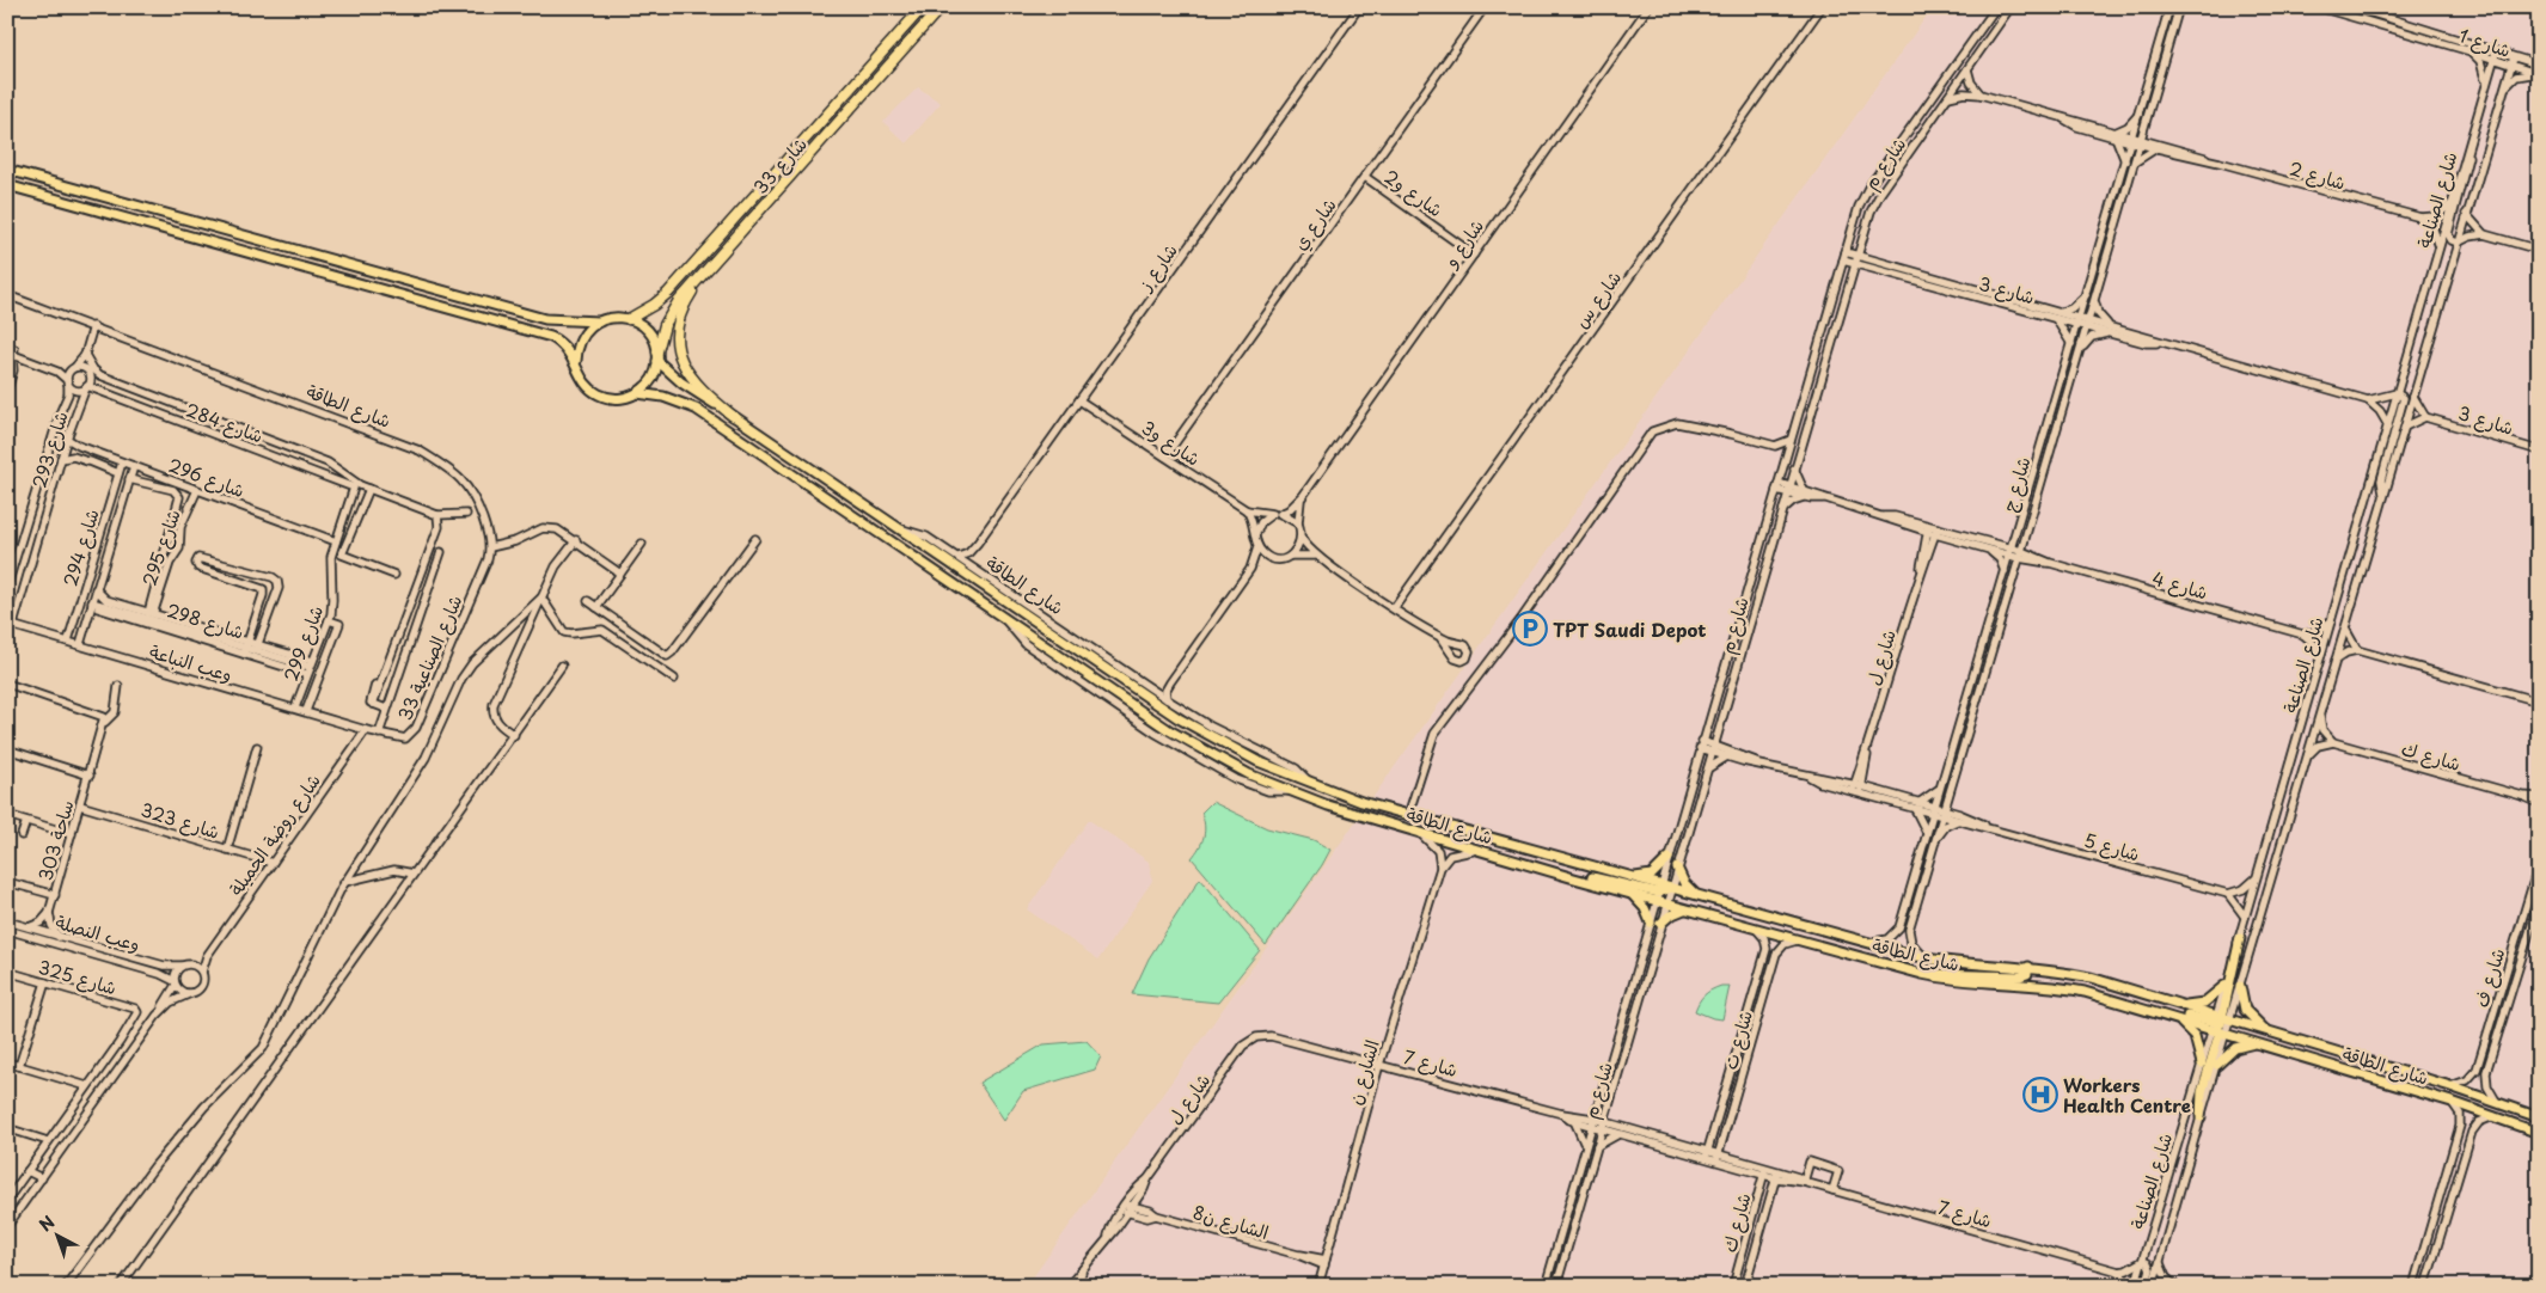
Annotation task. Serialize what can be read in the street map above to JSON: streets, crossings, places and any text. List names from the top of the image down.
{
  "streets": {
    "highway": ["شارع 33"],
    "main road": ["شارع الطاقة"],
    "street": [
      "شارع 1",
      "شارع م",
      "شارع 2",
      "شارع و2",
      "شارع الصناعة",
      "شارع ي",
      "شارع و",
      "شارع ز",
      "شارع 3",
      "شارع س",
      "شارع 284",
      "شارع و3",
      "شارع 293",
      "شارع 296",
      "شارع ج",
      "شارع 294",
      "شارع 295",
      "شارع 4",
      "شارع 298",
      "شارع 299",
      "شارع الصناعية 33",
      "شارع ل",
      "وعب النباعة",
      "شارع ك",
      "شارع 323",
      "شارع روضة الحميلة",
      "ساحة 303",
      "شارع 5",
      "وعب النصلة",
      "شارع 325",
      "شارع ف",
      "شارع ت",
      "شارع 7",
      "الشارع ن",
      "الشارع ن8"
    ]
  },
  "crossings": [
    ["شارع 1", "شارع الصناعة"],
    ["شارع م", "شارع 2"],
    ["شارع م", "شارع 3"],
    ["شارع م", "شارع الطاقة"],
    ["شارع م", "شارع 4"],
    ["شارع م", "شارع 5"],
    ["شارع م", "شارع 7"],
    ["شارع 33", "شارع الطاقة"],
    ["شارع 2", "شارع ج"],
    ["شارع و2", "شارع ي"],
    ["شارع و2", "شارع و"],
    ["شارع الصناعة", "شارع 3"],
    ["شارع الصناعة", "شارع الطاقة"],
    ["شارع ي", "شارع و3"],
    ["شارع و", "شارع و3"],
    ["شارع ز", "شارع الطاقة"],
    ["شارع ز", "شارع و3"],
    ["شارع 3", "شارع ج"],
    ["شارع الطاقة", "شارع ج"],
    ["شارع الطاقة", "شارع الصناعية 33"],
    ["شارع الطاقة", "شارع ف"],
    ["شارع الطاقة", "شارع ت"],
    ["شارع 284", "شارع 293"],
    ["شارع 284", "شارع 299"],
    ["شارع 293", "شارع 296"],
    ["شارع 293", "وعب النباعة"],
    ["شارع 296", "شارع 294"],
    ["شارع 296", "شارع 295"],
    ["شارع 296", "شارع 299"],
    ["شارع ج", "شارع 4"],
    ["شارع ج", "شارع 5"],
    ["شارع 294", "شارع 298"],
    ["شارع 294", "وعب النباعة"],
    ["شارع 4", "شارع ل"],
    ["شارع 298", "شارع 299"],
    ["شارع 299", "وعب النباعة"],
    ["شارع الصناعية 33", "وعب النباعة"],
    ["شارع الصناعية 33", "شارع روضة الحميلة"],
    ["شارع ل", "شارع 5"],
    ["شارع ل", "شارع 7"],
    ["شارع ل", "الشارع ن8"],
    ["وعب النباعة", "شارع روضة الحميلة"],
    ["شارع ك", "شارع 7"],
    ["شارع 323", "شارع روضة الحميلة"],
    ["شارع 323", "ساحة 303"],
    ["شارع روضة الحميلة", "وعب النصلة"],
    ["شارع ت", "شارع 7"],
    ["شارع 7", "الشارع ن"],
    ["الشارع ن", "الشارع ن8"]
  ],
  "places": {
    "parking": ["TPT Saudi Depot"],
    "hospital": ["Workers Health Centre"]
  },
  "north": "top left"
}
